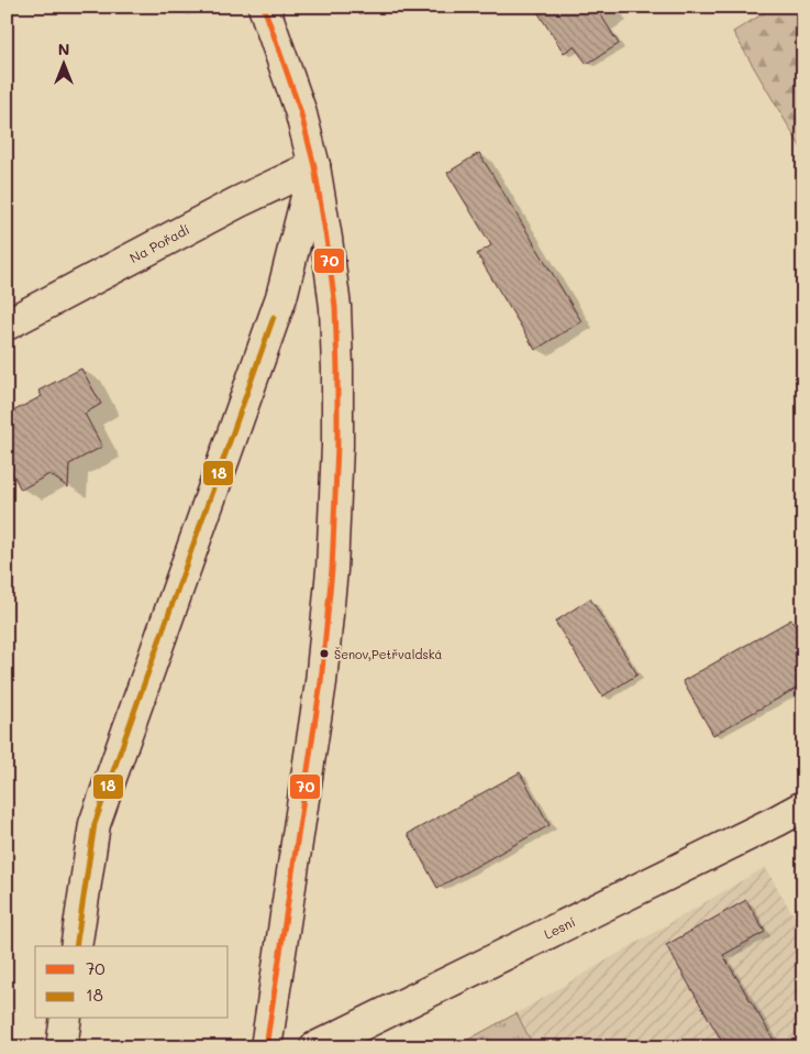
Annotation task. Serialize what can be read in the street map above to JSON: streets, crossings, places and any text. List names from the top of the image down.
{
  "streets": {
    "street": ["Na Pořadí", "Lesní"]
  },
  "places": ["Šenov,Petřvaldská"],
  "lines": ["transit line 70", "transit line 18"],
  "legend": ["70", "18"],
  "north": "top"
}
